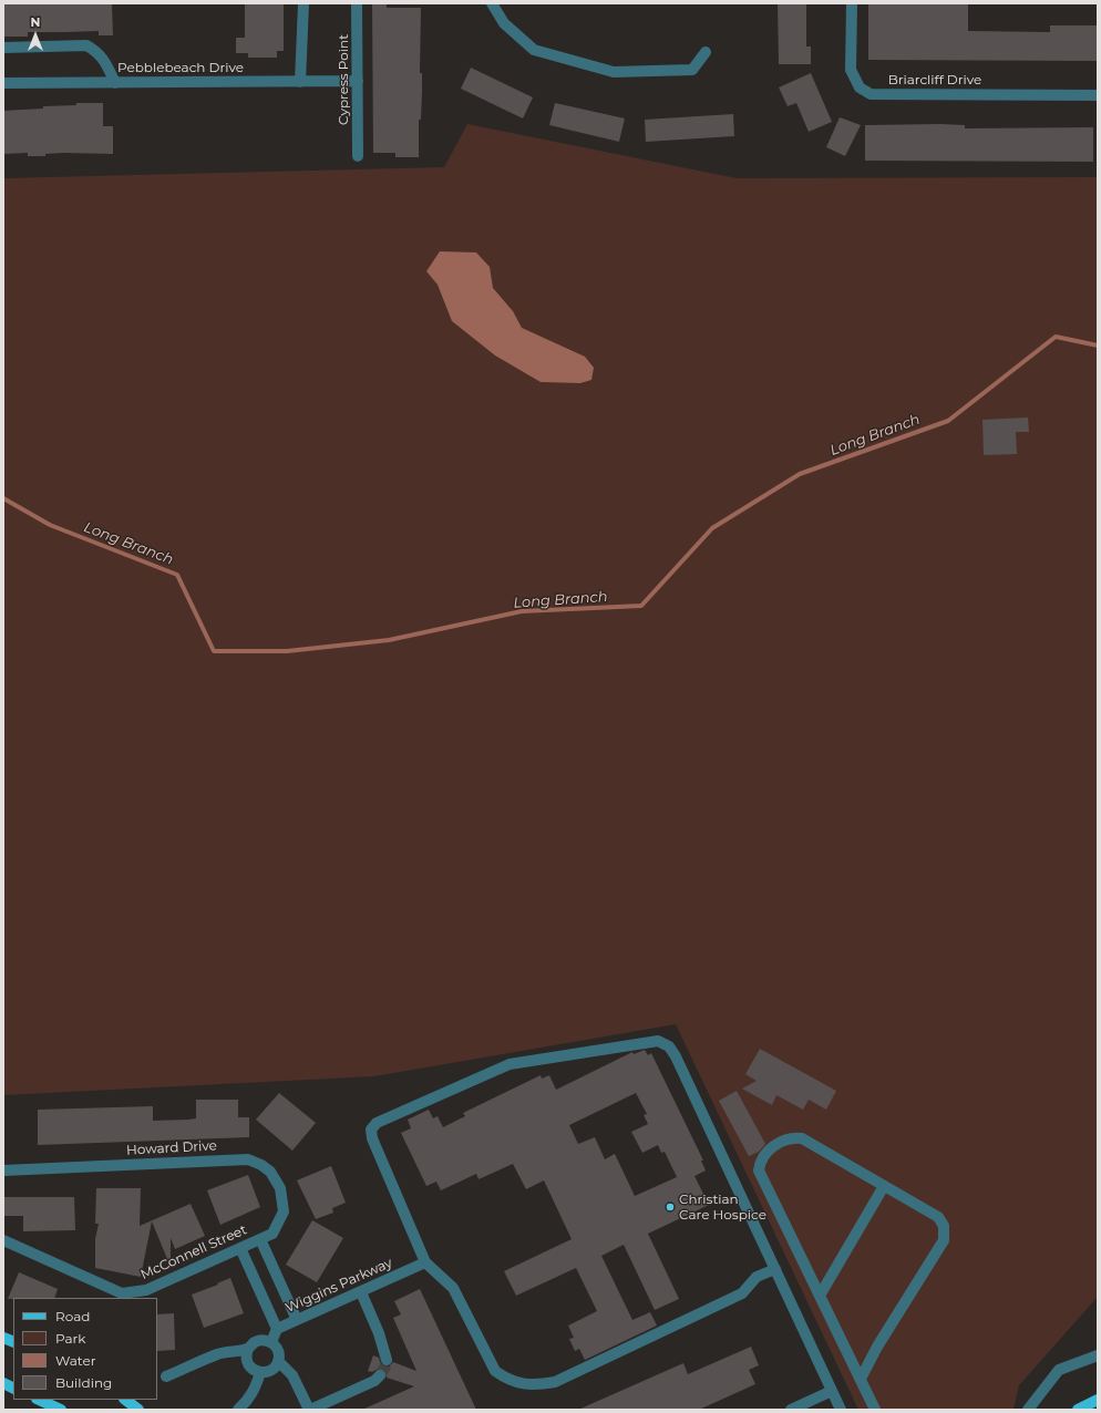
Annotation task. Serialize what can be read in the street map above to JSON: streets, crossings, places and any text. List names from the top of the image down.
{
  "streets": {
    "street": [
      "Pebblebeach Drive",
      "Cypress Point",
      "Briarcliff Drive",
      "Howard Drive",
      "McConnell Street",
      "Wiggins Parkway"
    ]
  },
  "crossings": [
    ["Pebblebeach Drive", "Cypress Point"],
    ["Howard Drive", "McConnell Street"]
  ],
  "water": ["Long Branch"],
  "places": ["Christian Care Hospice"],
  "legend": [
    "Road",
    "Park",
    "Water",
    "Building"
  ],
  "north": "top"
}
